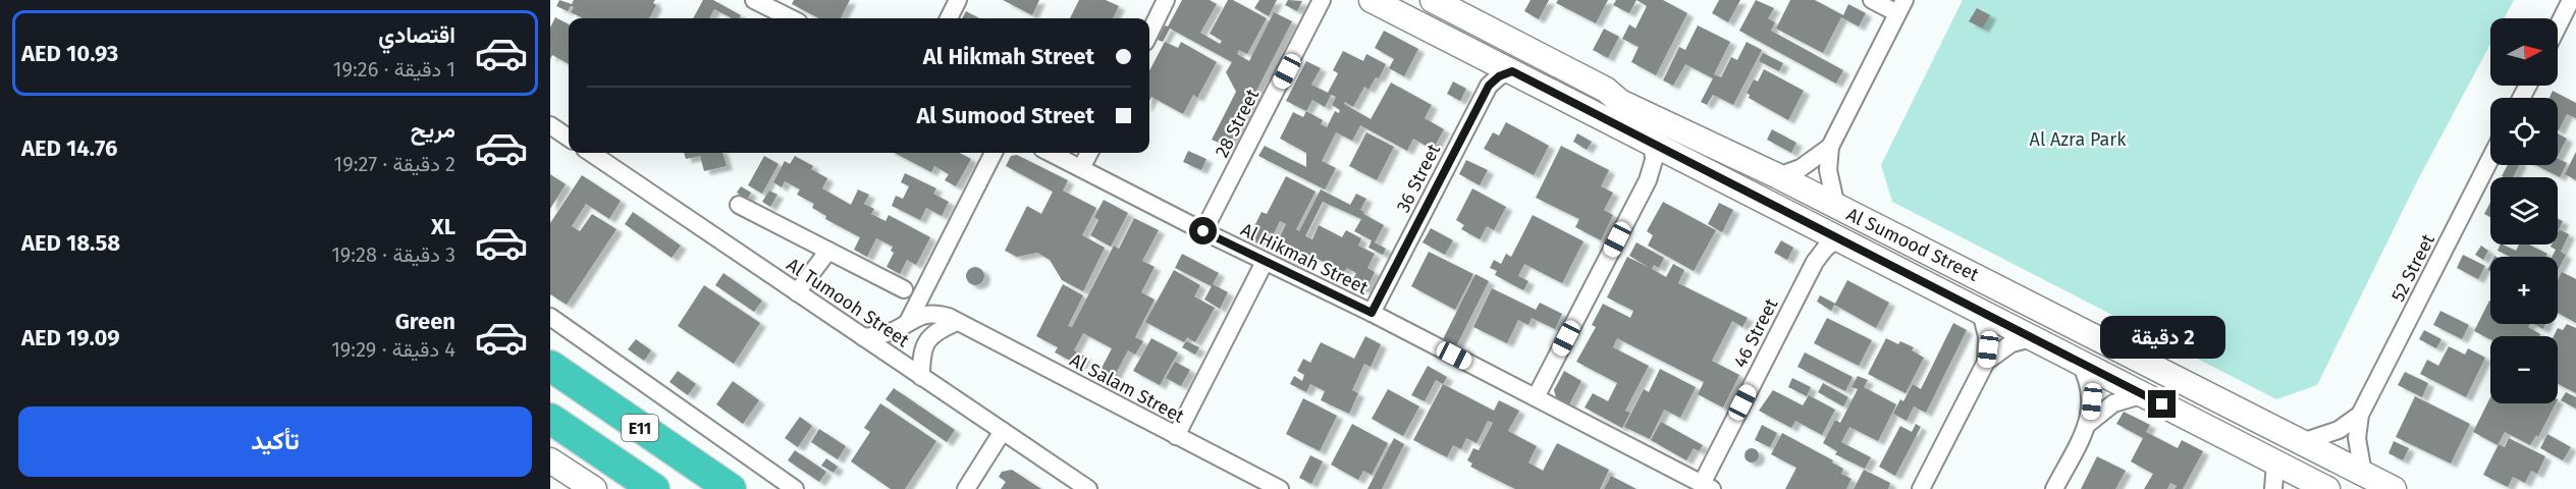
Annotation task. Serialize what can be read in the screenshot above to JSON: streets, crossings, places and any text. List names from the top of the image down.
{
  "streets": {
    "highway": ["E11"],
    "street": [
      "28 Street",
      "36 Street",
      "Al Sumood Street",
      "Al Hikmah Street",
      "52 Street",
      "Al Tumooh Street",
      "46 Street",
      "Al Salam Street"
    ]
  },
  "crossings": [
    ["28 Street", "Al Hikmah Street"],
    ["36 Street", "Al Sumood Street"],
    ["36 Street", "Al Hikmah Street"],
    ["Al Sumood Street", "52 Street"],
    ["Al Sumood Street", "46 Street"],
    ["Al Hikmah Street", "46 Street"],
    ["Al Tumooh Street", "Al Salam Street"]
  ],
  "parks": ["Al Azra Park"],
  "north": "right",
  "page": {
    "list": [
      {
        "name": "اقتصادي",
        "note": "1 دقيقة · 19:26",
        "value": "AED 10.93"
      },
      {
        "name": "مريح",
        "note": "2 دقيقة · 19:27",
        "value": "AED 14.76"
      },
      {
        "name": "XL",
        "note": "3 دقيقة · 19:28",
        "value": "AED 18.58"
      },
      {
        "name": "Green",
        "note": "4 دقيقة · 19:29",
        "value": "AED 19.09"
      }
    ],
    "map_buttons": ["+", "−"],
    "banner": ["Al Hikmah Street", "Al Sumood Street"],
    "bubble": "2 دقيقة",
    "buttons": "تأكيد"
  }
}
